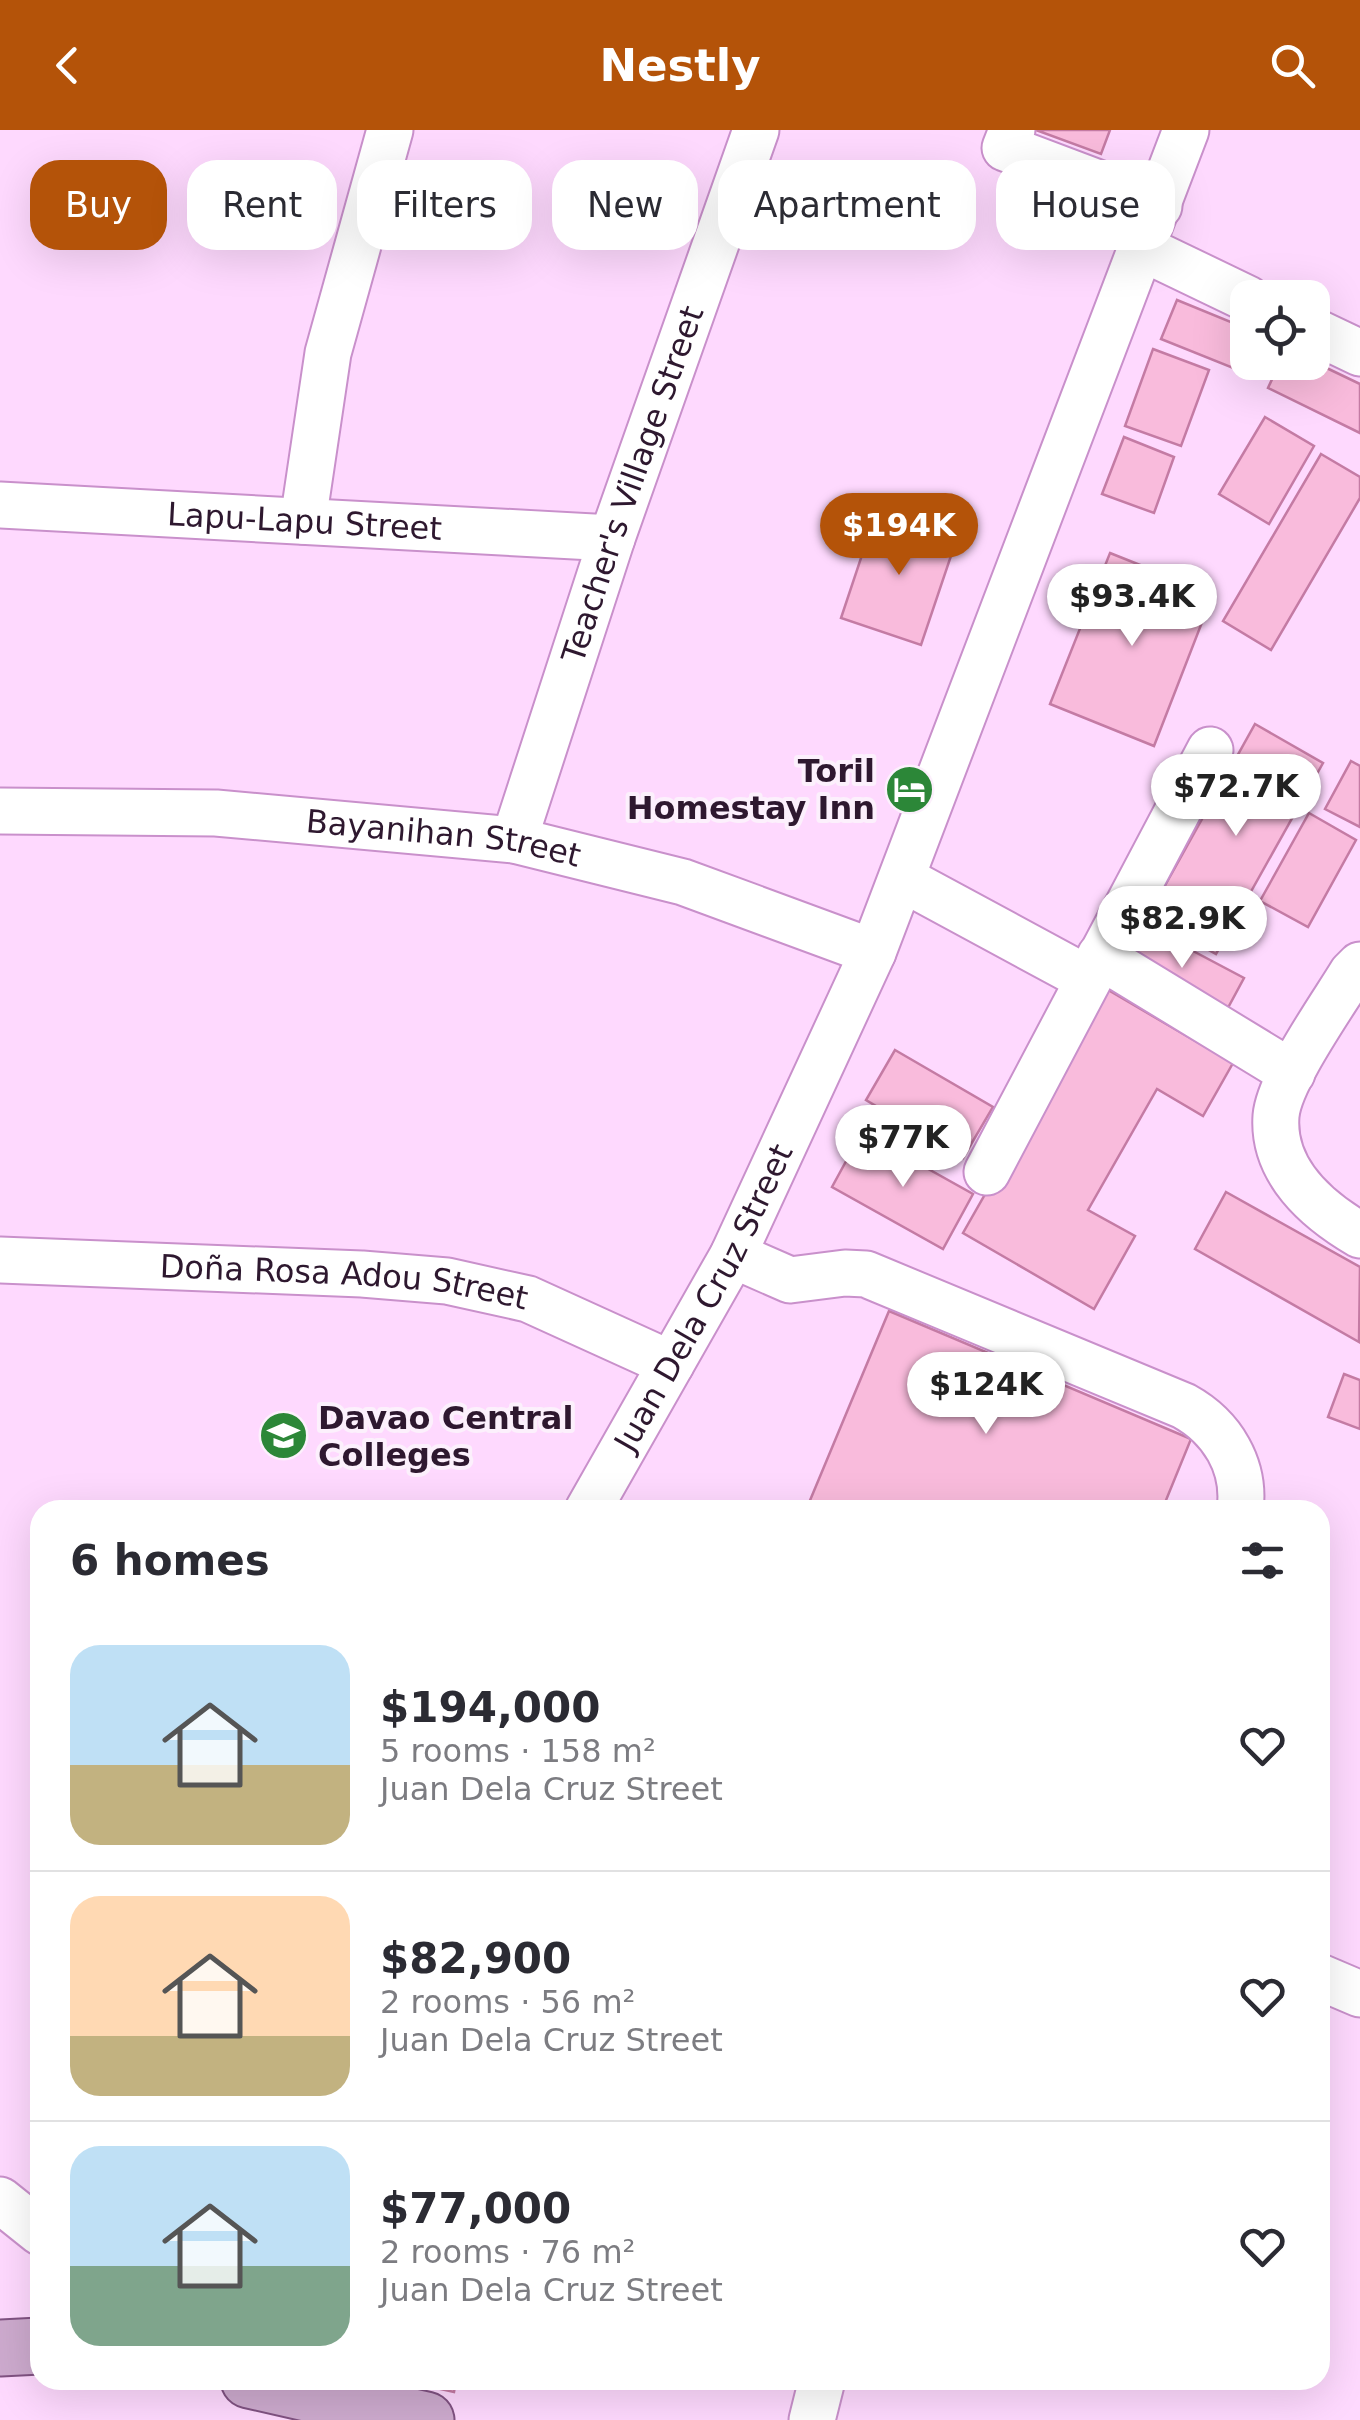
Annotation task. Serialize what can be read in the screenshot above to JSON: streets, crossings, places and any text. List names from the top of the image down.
{
  "streets": {
    "street": [
      "Teacher's Village Street",
      "Lapu-Lapu Street",
      "Bayanihan Street",
      "Doña Rosa Adou Street",
      "Juan Dela Cruz Street"
    ]
  },
  "crossings": [
    ["Teacher's Village Street", "Lapu-Lapu Street"],
    ["Teacher's Village Street", "Bayanihan Street"],
    ["Bayanihan Street", "Juan Dela Cruz Street"],
    ["Doña Rosa Adou Street", "Juan Dela Cruz Street"]
  ],
  "places": {
    "hotel": ["Toril Homestay Inn"],
    "school or university": ["Davao Central Colleges"]
  },
  "page": {
    "header": "Nestly",
    "chip": [
      "Buy",
      "Rent",
      "Filters",
      "New",
      "Apartment",
      "House"
    ],
    "price": [
      "$194K",
      "$93.4K",
      "$72.7K",
      "$82.9K",
      "$77K",
      "$124K"
    ],
    "heading": "6 homes",
    "list": [
      {
        "name": "$194,000",
        "note": "5 rooms · 158 m² · Juan Dela Cruz Street"
      },
      {
        "name": "$82,900",
        "note": "2 rooms · 56 m² · Juan Dela Cruz Street"
      },
      {
        "name": "$77,000",
        "note": "2 rooms · 76 m² · Juan Dela Cruz Street"
      }
    ]
  }
}
